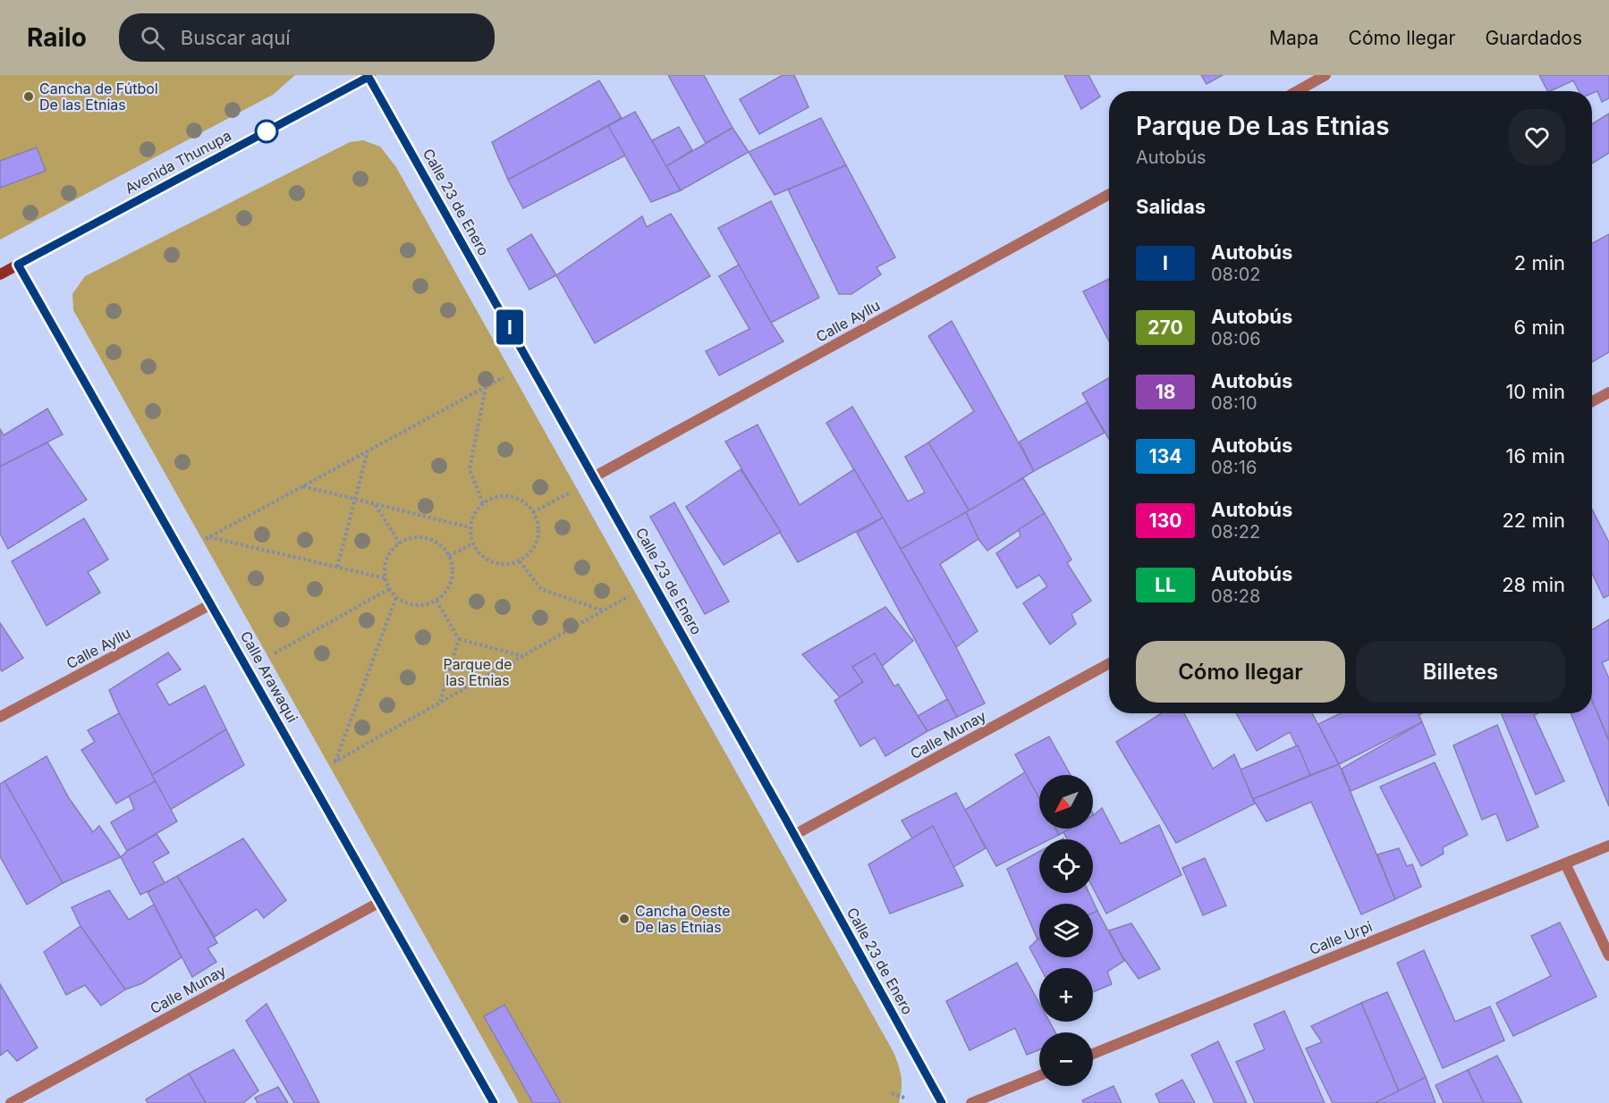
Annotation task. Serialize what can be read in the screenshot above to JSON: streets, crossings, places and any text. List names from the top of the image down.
{
  "streets": {
    "street": [
      "Avenida Thunupa",
      "Calle 23 de Enero",
      "Calle Ayllu",
      "Calle Arawaqui",
      "Calle Munay",
      "Calle Urpi"
    ]
  },
  "crossings": [
    ["Avenida Thunupa", "Calle 23 de Enero"],
    ["Avenida Thunupa", "Calle Arawaqui"],
    ["Calle 23 de Enero", "Calle Ayllu"],
    ["Calle 23 de Enero", "Calle Munay"],
    ["Calle Ayllu", "Calle Arawaqui"],
    ["Calle Arawaqui", "Calle Munay"]
  ],
  "parks": ["Parque de las Etnias"],
  "places": ["Cancha de Fútbol De las Etnias", "Cancha Oeste De las Etnias"],
  "lines": ["bus line I"],
  "north": "bottom left",
  "page": {
    "header": "Railo",
    "search": "Buscar aquí",
    "nav": ["Mapa", "Cómo llegar", "Guardados"],
    "on_map": "I",
    "heading": [
      ["Parque De Las Etnias", "Autobús"],
      "Salidas"
    ],
    "list": [
      {
        "mark": "I",
        "name": "Autobús",
        "note": "08:02",
        "value": "2 min"
      },
      {
        "mark": "270",
        "name": "Autobús",
        "note": "08:06",
        "value": "6 min"
      },
      {
        "mark": "18",
        "name": "Autobús",
        "note": "08:10",
        "value": "10 min"
      },
      {
        "mark": "134",
        "name": "Autobús",
        "note": "08:16",
        "value": "16 min"
      },
      {
        "mark": "130",
        "name": "Autobús",
        "note": "08:22",
        "value": "22 min"
      },
      {
        "mark": "LL",
        "name": "Autobús",
        "note": "08:28",
        "value": "28 min"
      }
    ],
    "buttons": ["Cómo llegar", "Billetes"],
    "map_buttons": ["+", "−"]
  }
}
